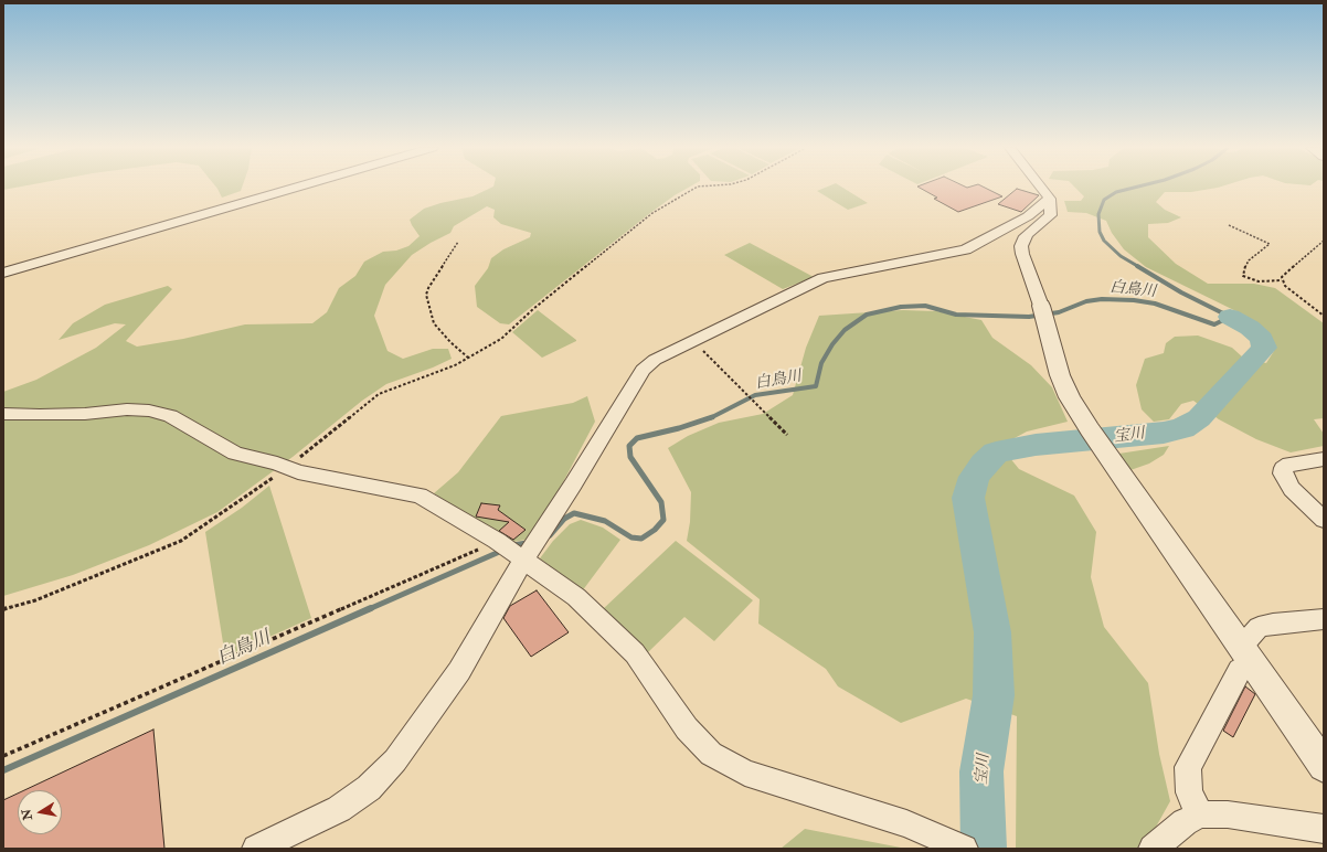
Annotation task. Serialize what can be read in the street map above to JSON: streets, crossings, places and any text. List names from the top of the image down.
{
  "water": ["白鳥川", "宝川"],
  "north": "left"
}
